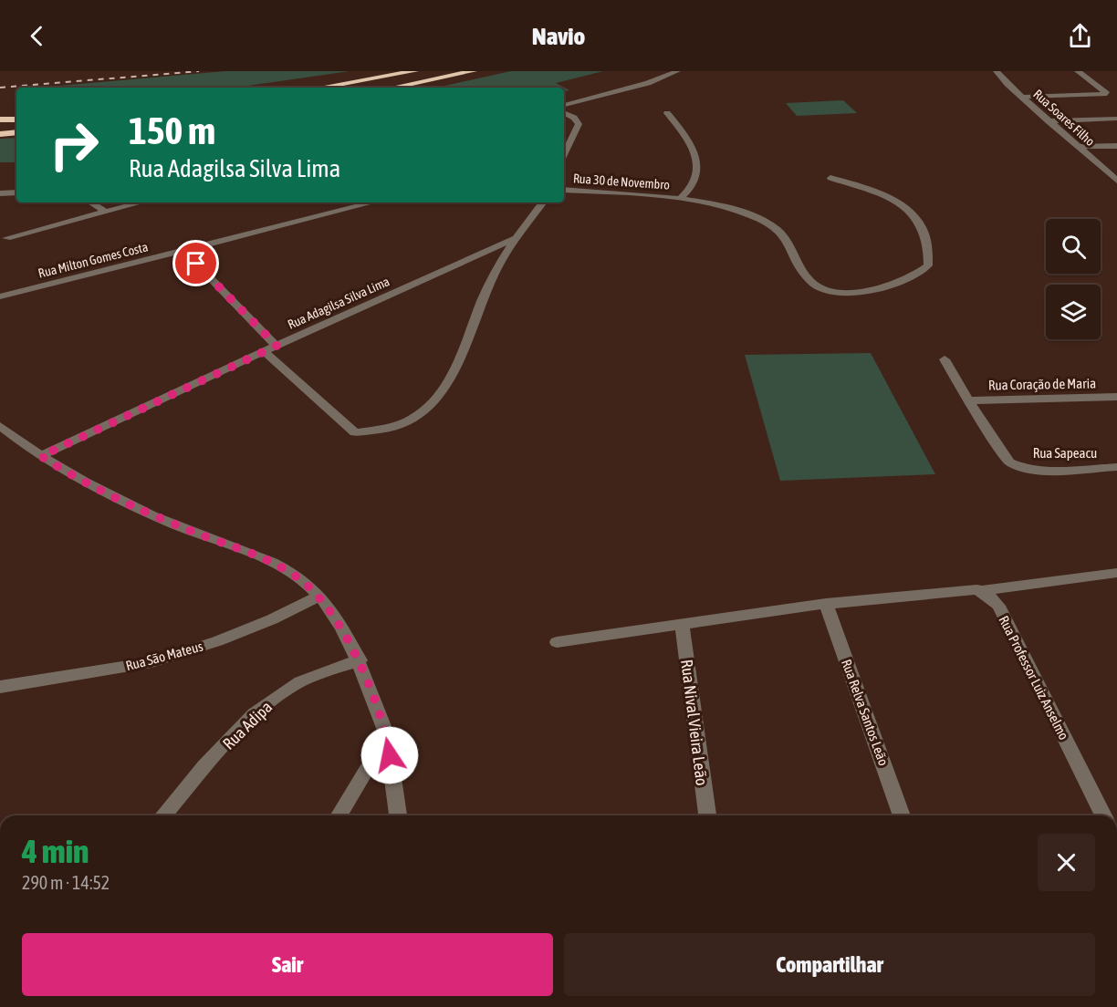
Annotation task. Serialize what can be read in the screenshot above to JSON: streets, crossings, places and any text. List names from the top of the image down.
{
  "streets": {
    "street": [
      "Rua Soares Filho",
      "Rua 30 de Novembro",
      "Rua Milton Gomes Costa",
      "Rua Adagilsa Silva Lima",
      "Rua Coração de Maria",
      "Rua Sapeacu",
      "Rua São Mateus",
      "Rua Professor Luiz Anselmo",
      "Rua Relva Santos Leão",
      "Rua Nival Vieira Leão",
      "Rua Adipa"
    ]
  },
  "crossings": [
    ["Rua Coração de Maria", "Rua Sapeacu"]
  ],
  "page": {
    "header": "Navio",
    "turn": ["150 m", "Rua Adagilsa Silva Lima"],
    "heading": ["4 min", "290 m · 14:52"],
    "buttons": ["Sair", "Compartilhar"]
  }
}
